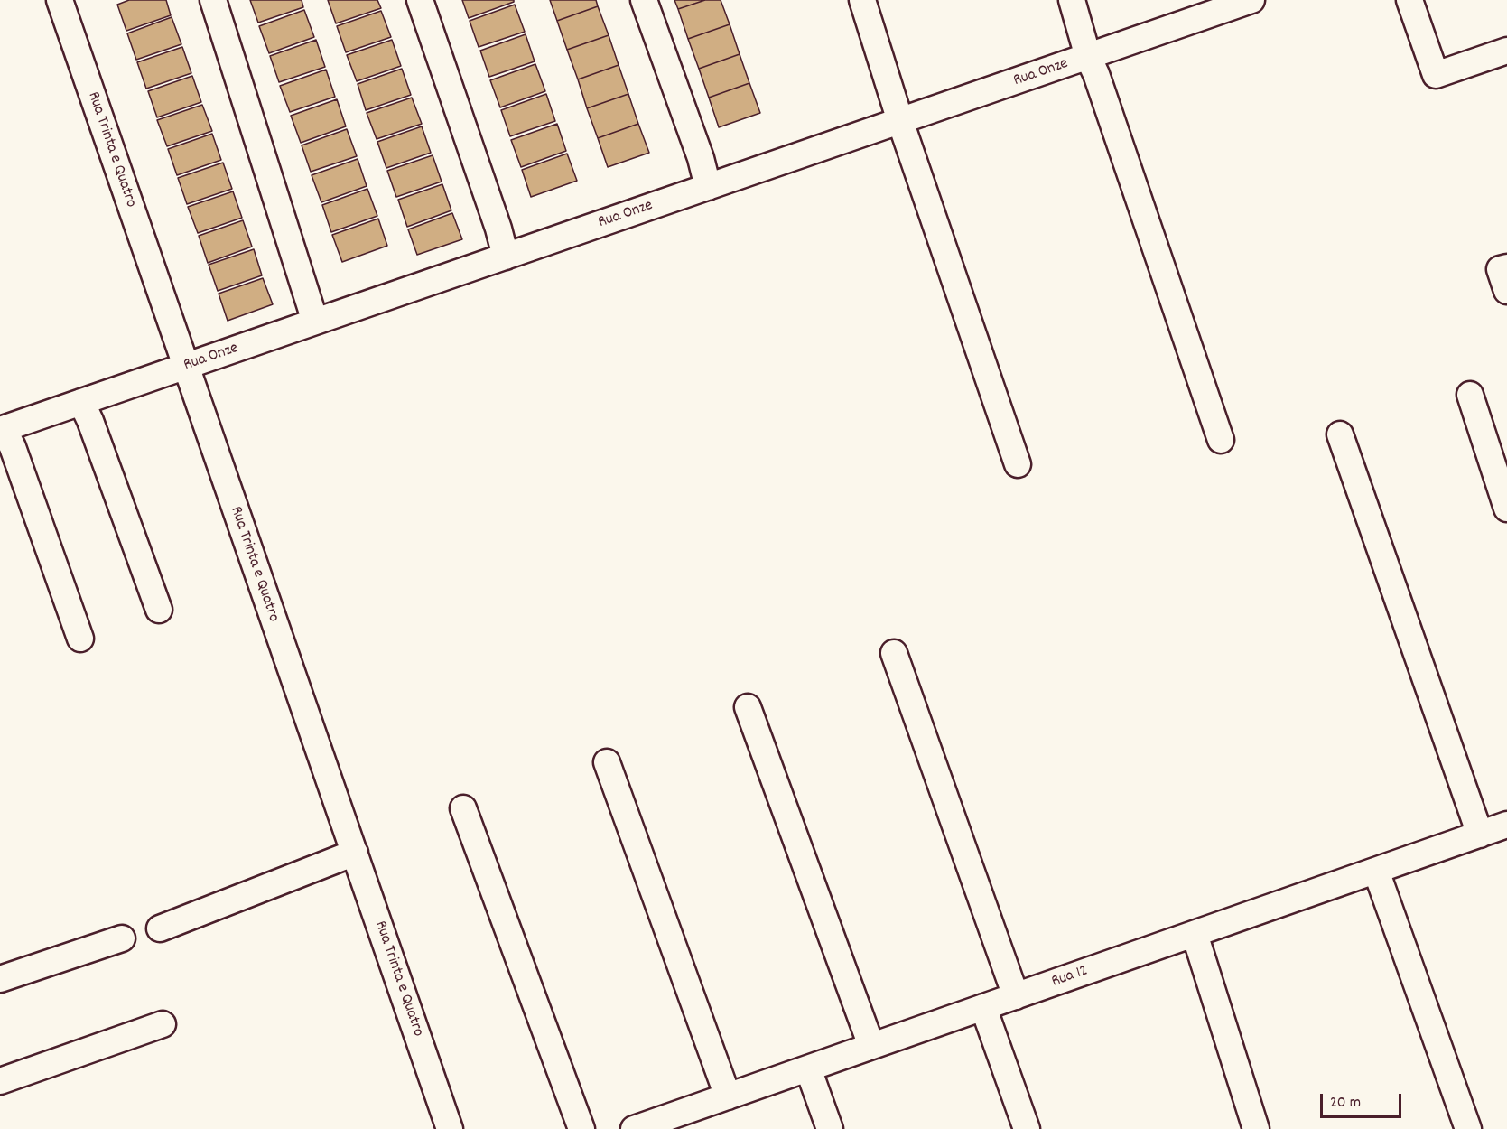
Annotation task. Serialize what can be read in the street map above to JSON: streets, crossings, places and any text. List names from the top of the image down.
{
  "streets": {
    "street": ["Rua Onze", "Rua Trinta e Quatro", "Rua 12"]
  },
  "crossings": [
    ["Rua Onze", "Rua Trinta e Quatro"]
  ],
  "scale_bar": "20 m"
}
